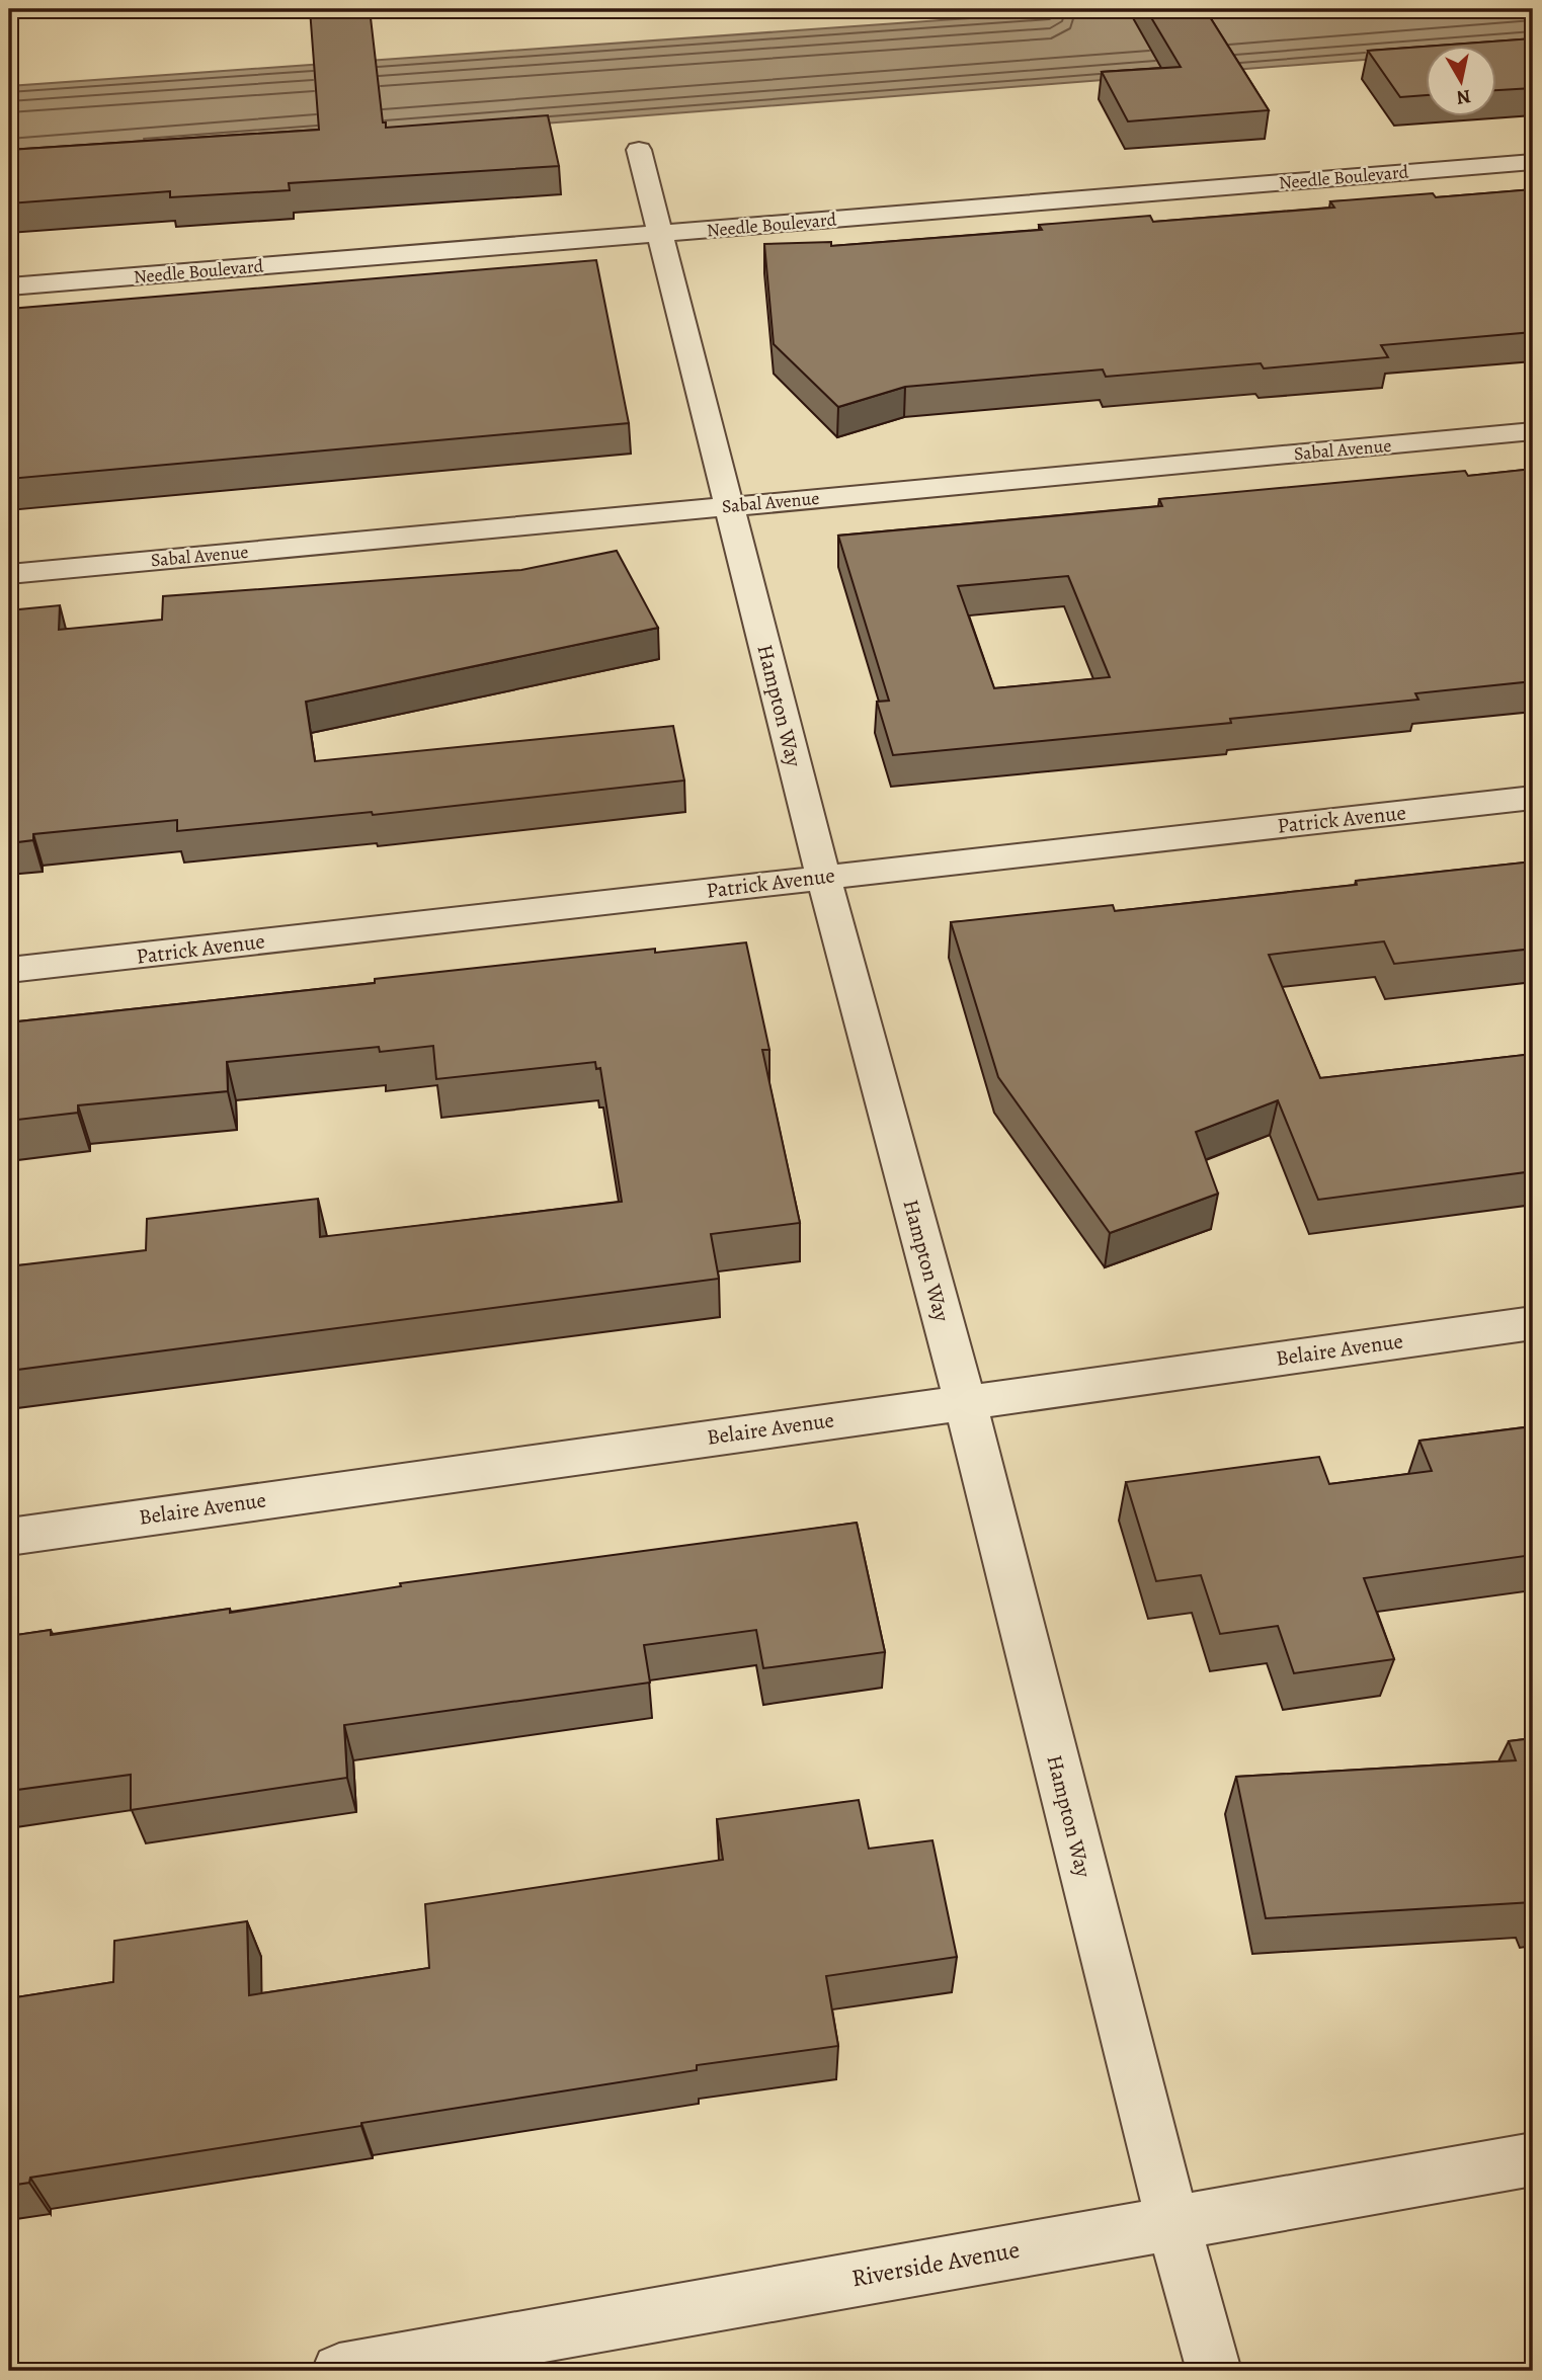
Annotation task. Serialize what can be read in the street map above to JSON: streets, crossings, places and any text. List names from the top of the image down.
{
  "streets": {
    "street": [
      "Needle Boulevard",
      "Sabal Avenue",
      "Hampton Way",
      "Patrick Avenue",
      "Belaire Avenue",
      "Riverside Avenue"
    ]
  },
  "crossings": [
    ["Needle Boulevard", "Hampton Way"],
    ["Sabal Avenue", "Hampton Way"],
    ["Hampton Way", "Patrick Avenue"],
    ["Hampton Way", "Belaire Avenue"],
    ["Hampton Way", "Riverside Avenue"]
  ],
  "north": "bottom"
}
